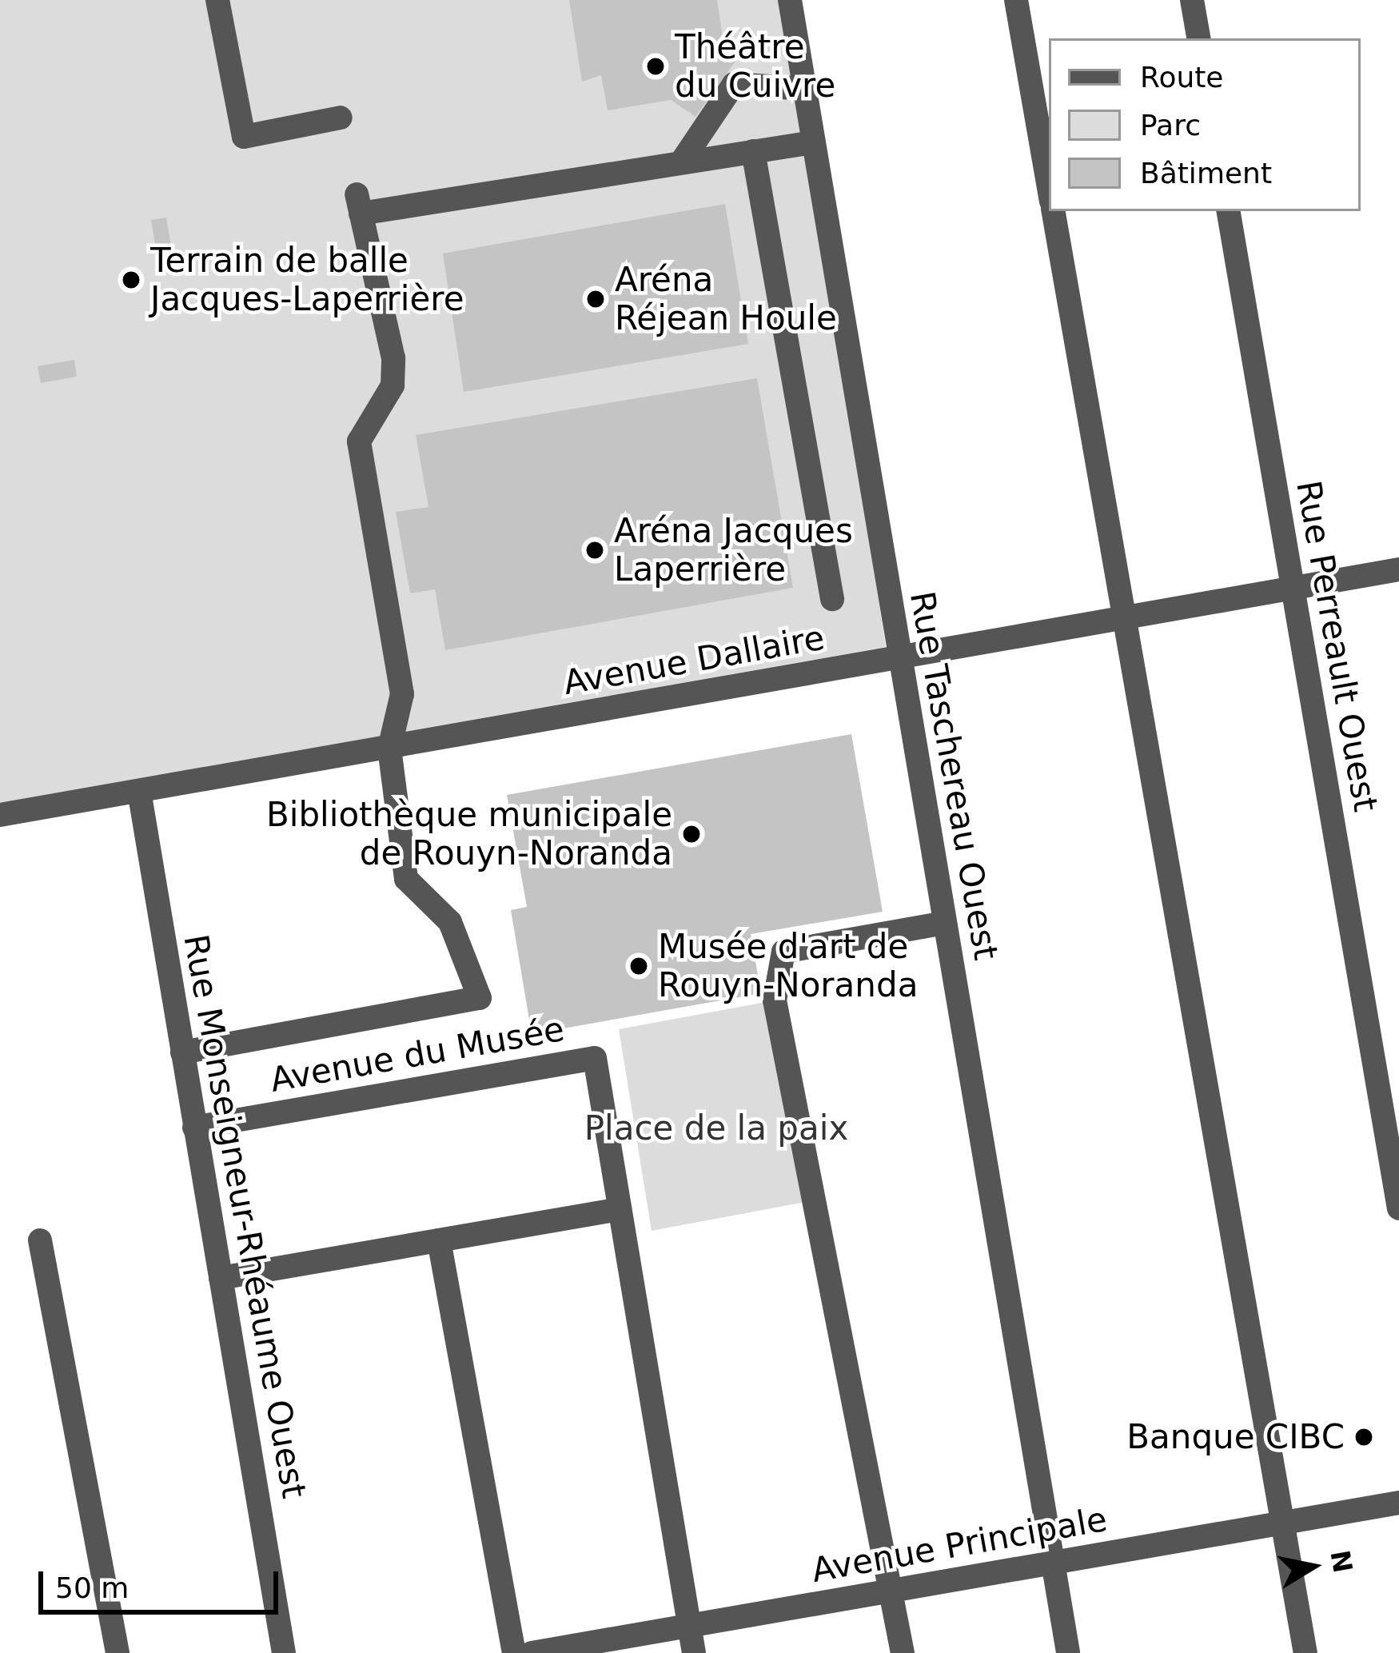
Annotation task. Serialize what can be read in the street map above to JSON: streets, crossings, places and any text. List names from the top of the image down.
{
  "streets": {
    "street": [
      "Rue Perreault Ouest",
      "Avenue Dallaire",
      "Rue Taschereau Ouest",
      "Avenue du Musée",
      "Rue Monseigneur-Rhéaume Ouest",
      "Avenue Principale"
    ]
  },
  "crossings": [
    ["Rue Perreault Ouest", "Avenue Dallaire"],
    ["Avenue Dallaire", "Rue Taschereau Ouest"],
    ["Avenue Dallaire", "Rue Monseigneur-Rhéaume Ouest"],
    ["Rue Taschereau Ouest", "Avenue Principale"],
    ["Avenue du Musée", "Rue Monseigneur-Rhéaume Ouest"]
  ],
  "parks": ["Place de la paix"],
  "places": [
    "Théâtre du Cuivre",
    "Terrain de balle Jacques-Laperrière",
    "Aréna Réjean Houle",
    "Aréna Jacques Laperrière",
    "Bibliothèque municipale de Rouyn-Noranda",
    "Musée d'art de Rouyn-Noranda",
    "Banque CIBC"
  ],
  "legend": ["Route", "Parc", "Bâtiment"],
  "scale_bar": "50 m",
  "north": "right"
}
